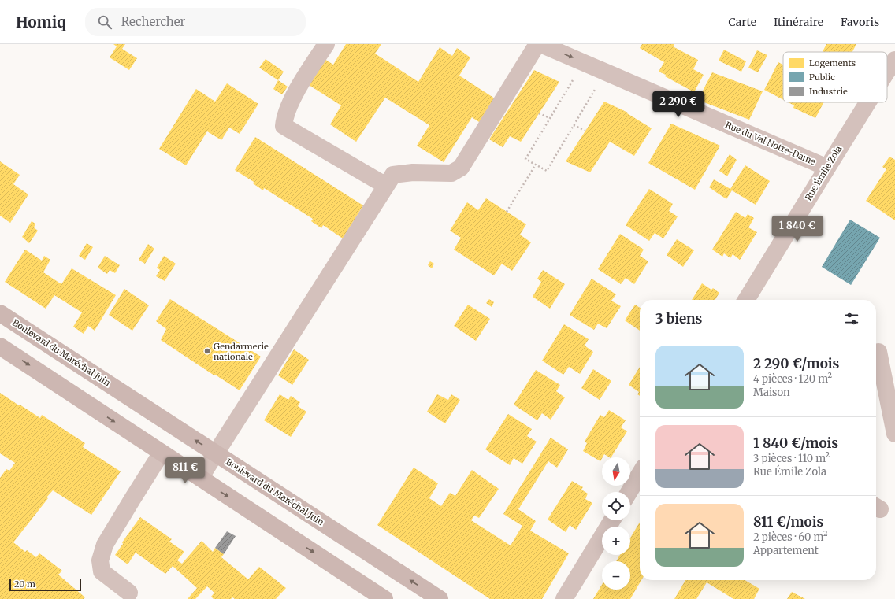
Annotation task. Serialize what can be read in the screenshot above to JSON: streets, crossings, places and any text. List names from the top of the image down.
{
  "streets": {
    "main road": ["Boulevard du Maréchal Juin"],
    "street": ["Rue du Val Notre-Dame", "Rue Émile Zola"]
  },
  "crossings": [
    ["Rue du Val Notre-Dame", "Rue Émile Zola"]
  ],
  "places": ["Gendarmerie nationale"],
  "legend": ["Logements", "Public", "Industrie"],
  "scale_bar": "20 m",
  "north": "bottom",
  "page": {
    "header": "Homiq",
    "search": "Rechercher",
    "nav": ["Carte", "Itinéraire", "Favoris"],
    "price": ["2 290 €", "1 840 €", "811 €"],
    "heading": "3 biens",
    "list": [
      {
        "name": "2 290 €/mois",
        "note": "4 pièces · 120 m² · Maison"
      },
      {
        "name": "1 840 €/mois",
        "note": "3 pièces · 110 m² · Rue Émile Zola"
      },
      {
        "name": "811 €/mois",
        "note": "2 pièces · 60 m² · Appartement"
      }
    ],
    "map_buttons": ["+", "−"],
    "scale": "20 m"
  }
}
